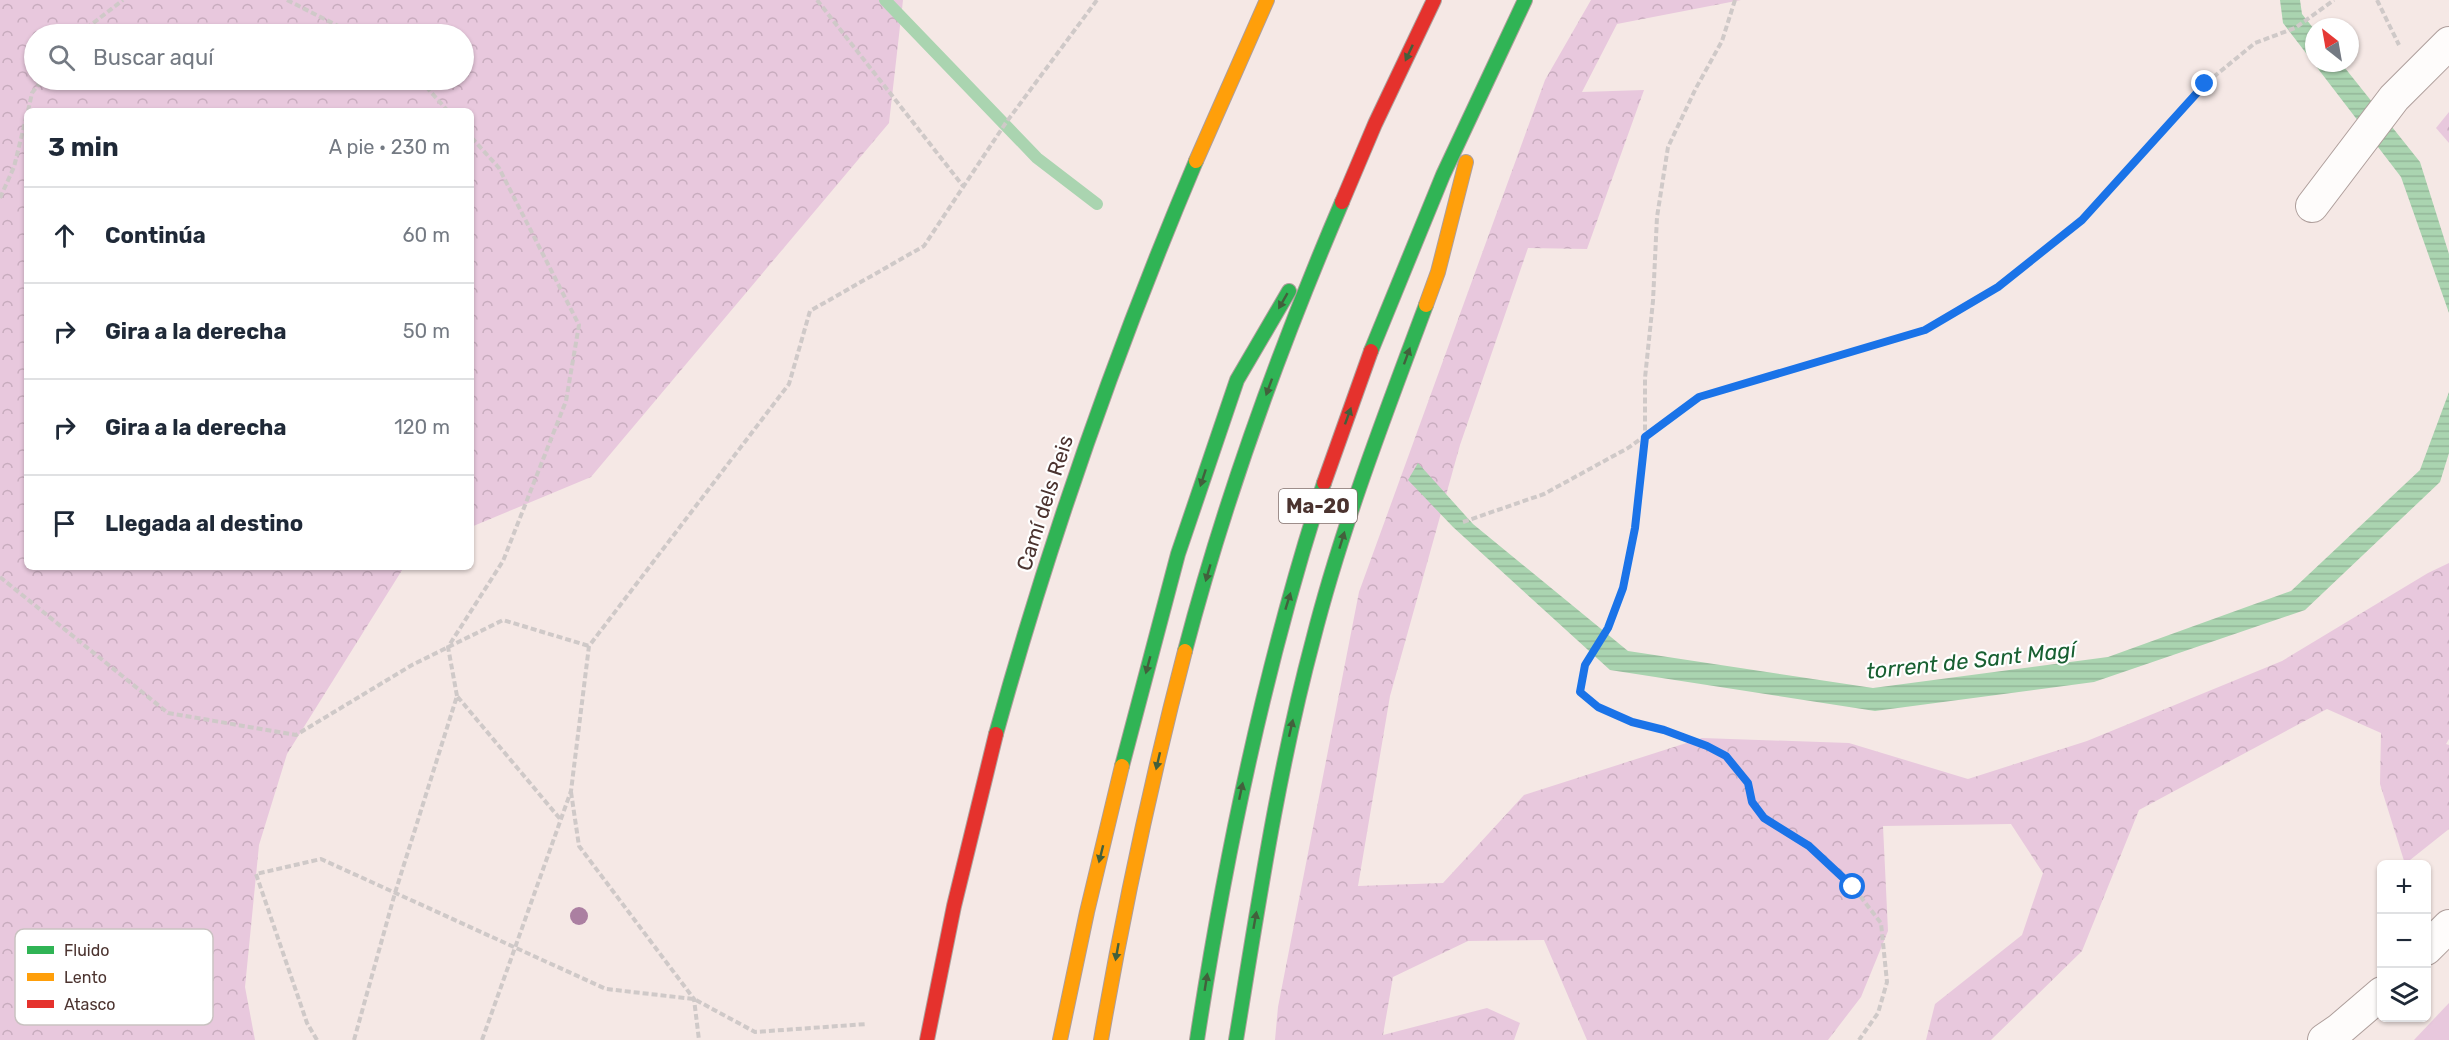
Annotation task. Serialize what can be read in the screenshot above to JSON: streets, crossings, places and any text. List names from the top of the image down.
{
  "streets": {
    "main road": ["Camí dels Reis", "Ma-20"]
  },
  "water": ["torrent de Sant Magí"],
  "legend": ["Fluido", "Lento", "Atasco"],
  "north": "top left",
  "page": {
    "search": "Buscar aquí",
    "heading": ["3 min", "A pie · 230 m"],
    "list": [
      ["Continúa", "60 m"],
      ["Gira a la derecha", "50 m"],
      ["Gira a la derecha", "120 m"],
      "Llegada al destino"
    ],
    "map_buttons": ["+", "−"]
  }
}
